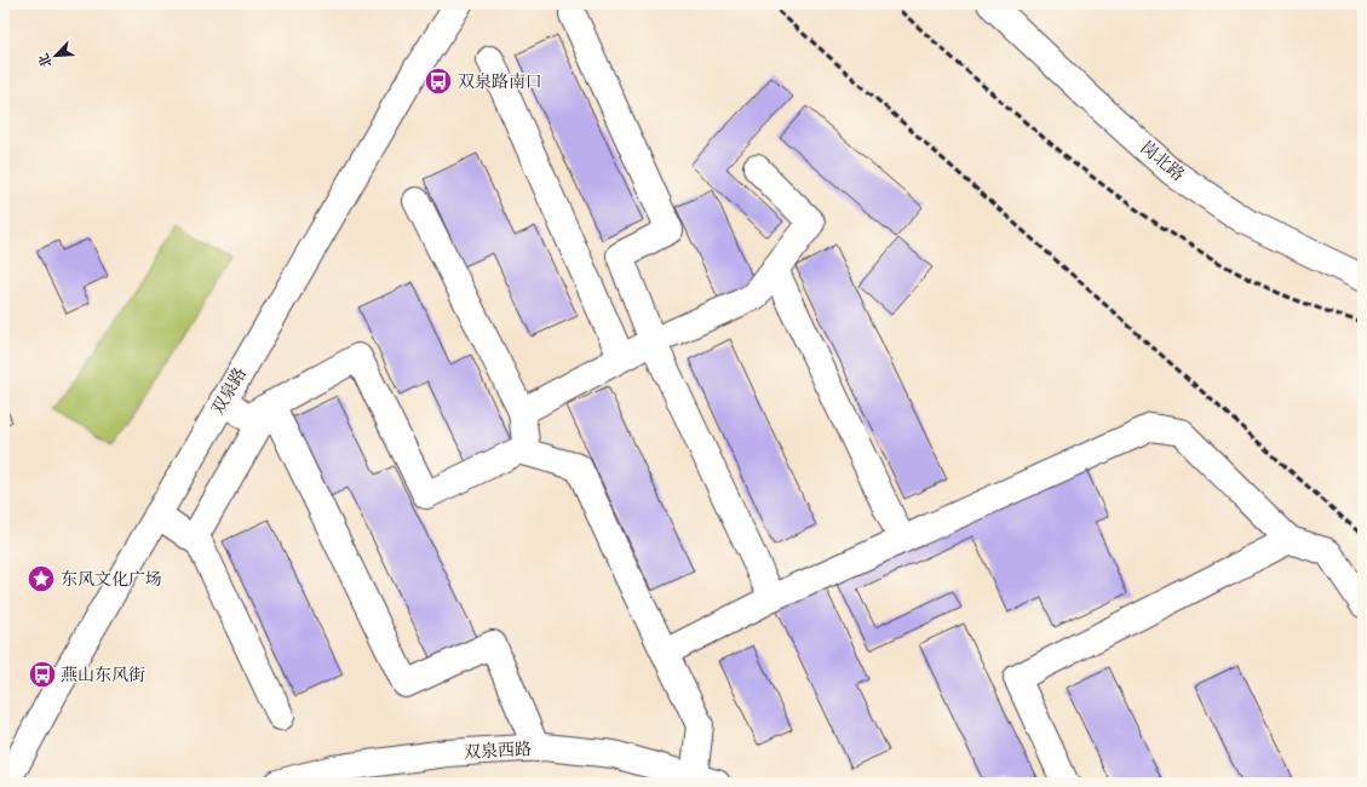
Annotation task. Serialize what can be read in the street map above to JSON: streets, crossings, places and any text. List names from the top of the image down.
{
  "streets": {
    "street": ["岗北路", "双泉路", "双泉西路"]
  },
  "places": {
    "bus stop": ["双泉路南口", "燕山东风街"],
    "place": ["东风文化广场"]
  },
  "north": "bottom left"
}
